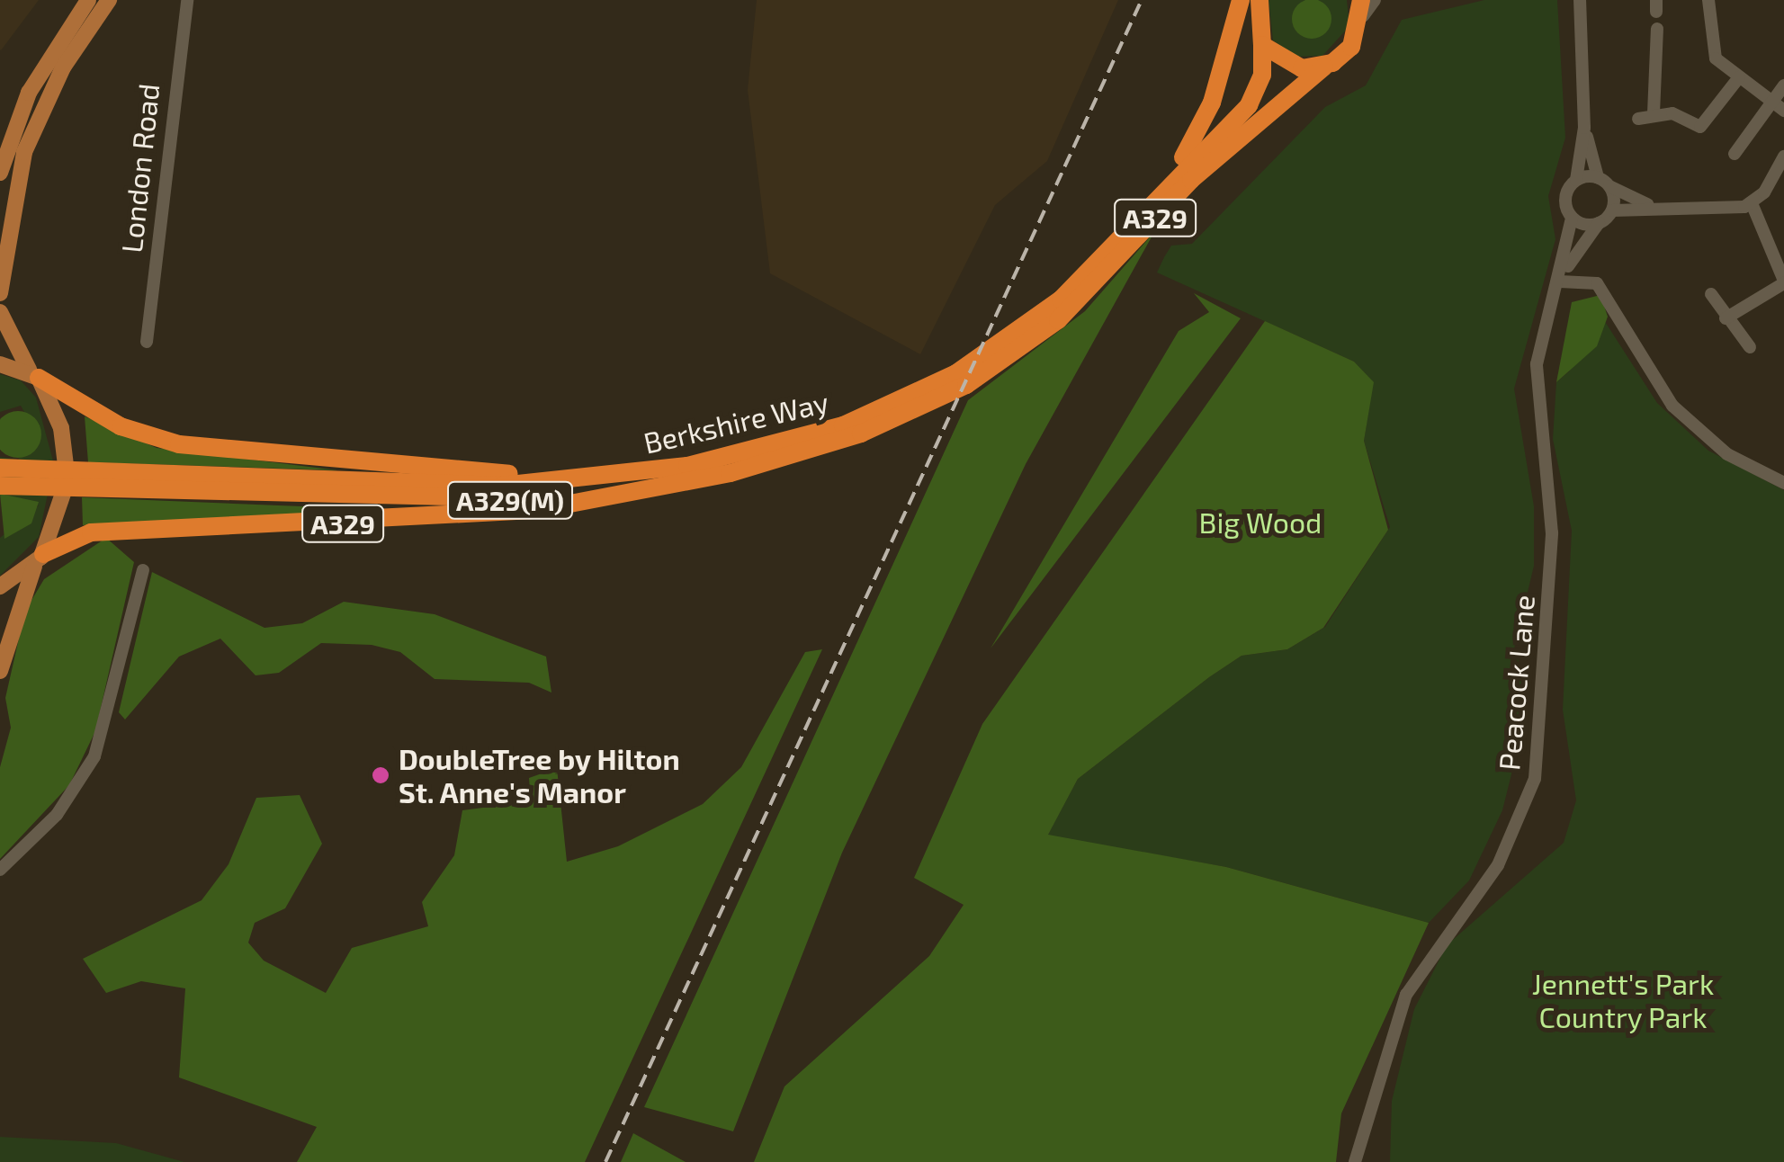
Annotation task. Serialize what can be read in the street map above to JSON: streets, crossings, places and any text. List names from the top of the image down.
{
  "streets": {
    "highway": ["A329", "Berkshire Way", "A329(M)"],
    "street": ["London Road", "Peacock Lane"]
  },
  "crossings": [
    ["A329", "Berkshire Way"],
    ["A329", "A329(M)"],
    ["Berkshire Way", "A329(M)"]
  ],
  "parks": ["Big Wood", "Jennett's Park Country Park"],
  "places": ["DoubleTree by Hilton St. Anne's Manor"]
}
